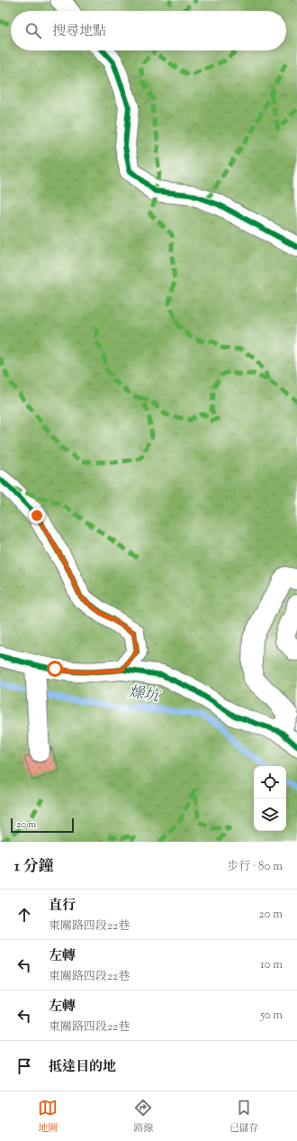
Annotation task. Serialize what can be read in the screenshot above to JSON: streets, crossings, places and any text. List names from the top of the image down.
{
  "water": ["燥坑"],
  "scale_bar": "20 m",
  "page": {
    "search": "搜尋地點",
    "scale": "20 m",
    "heading": ["1 分鐘", "步行 · 80 m"],
    "list": [
      ["直行", "東關路四段22巷", "20 m"],
      ["左轉", "東關路四段22巷", "10 m"],
      ["左轉", "東關路四段22巷", "50 m"],
      "抵達目的地"
    ],
    "nav": ["地圖", "路線", "已儲存"]
  }
}
